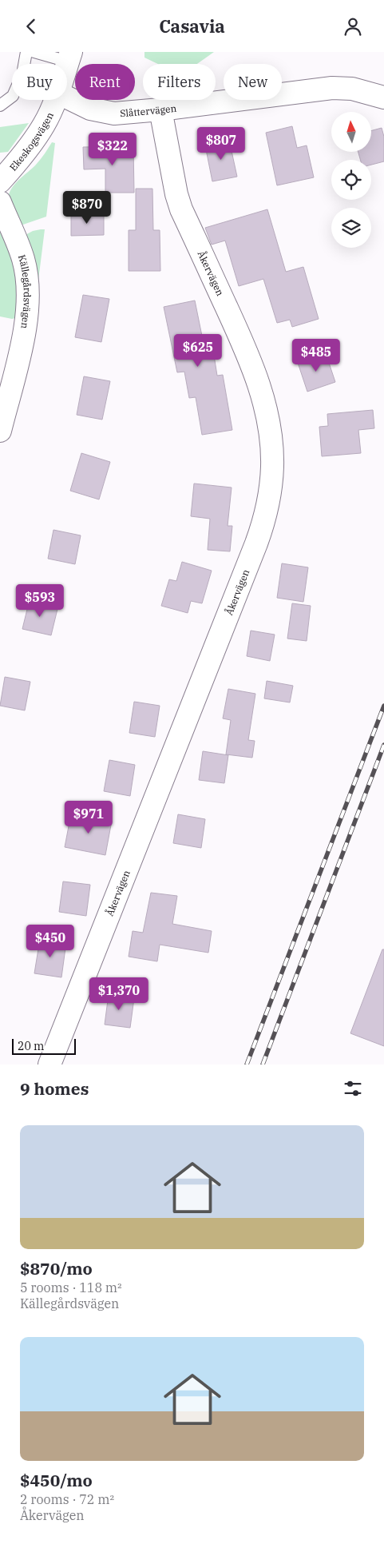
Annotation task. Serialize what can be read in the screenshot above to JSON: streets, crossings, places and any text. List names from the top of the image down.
{
  "streets": {
    "street": [
      "Slåttervägen",
      "Ekeskogsvägen",
      "Åkervägen",
      "Källegårdsvägen"
    ]
  },
  "crossings": [
    ["Slåttervägen", "Åkervägen"]
  ],
  "scale_bar": "20 m",
  "north": "top",
  "page": {
    "header": "Casavia",
    "chip": [
      "Buy",
      "Rent",
      "Filters",
      "New"
    ],
    "price": [
      "$807",
      "$322",
      "$870",
      "$625",
      "$485",
      "$593",
      "$971",
      "$450",
      "$1,370"
    ],
    "scale": "20 m",
    "heading": "9 homes",
    "list": [
      {
        "name": "$870/mo",
        "note": "5 rooms · 118 m² · Källegårdsvägen"
      },
      {
        "name": "$450/mo",
        "note": "2 rooms · 72 m² · Åkervägen"
      }
    ]
  }
}
